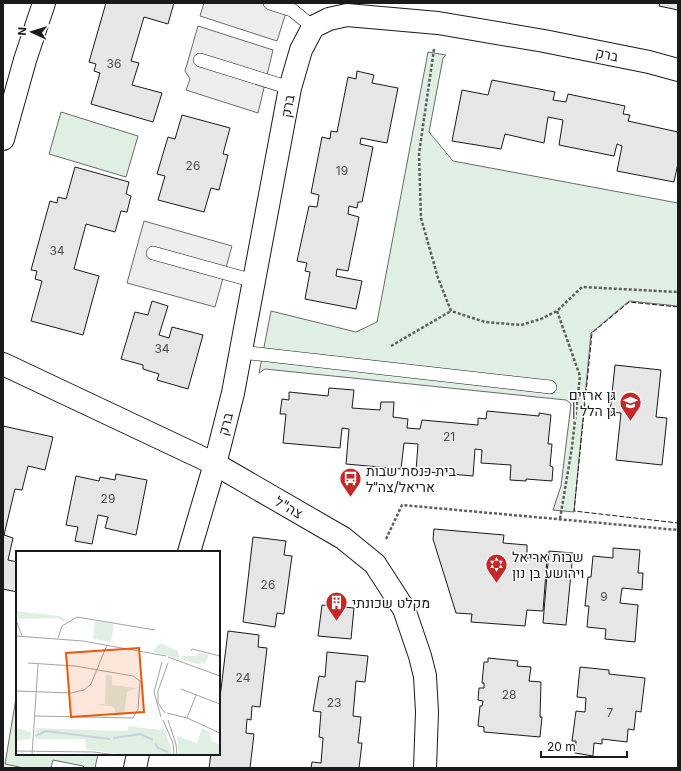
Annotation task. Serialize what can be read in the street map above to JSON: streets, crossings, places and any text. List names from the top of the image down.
{
  "streets": {
    "street": ["ברק", "צה\"ל"]
  },
  "crossings": [
    ["ברק", "צה\"ל"]
  ],
  "places": {
    "school or university": ["גן ארזים | גן הלל"],
    "bus stop": ["בית כנסת שבות אריאל/צה״ל"],
    "synagogue": ["שבות אריאל ויהושע בן נון"],
    "building": ["מקלט שכונתי"]
  },
  "house_numbers": [
    "36",
    "26",
    "19",
    "34",
    "34",
    "21",
    "29",
    "26",
    "9",
    "24",
    "28",
    "23",
    "7"
  ],
  "scale_bar": "20 m",
  "north": "left"
}
